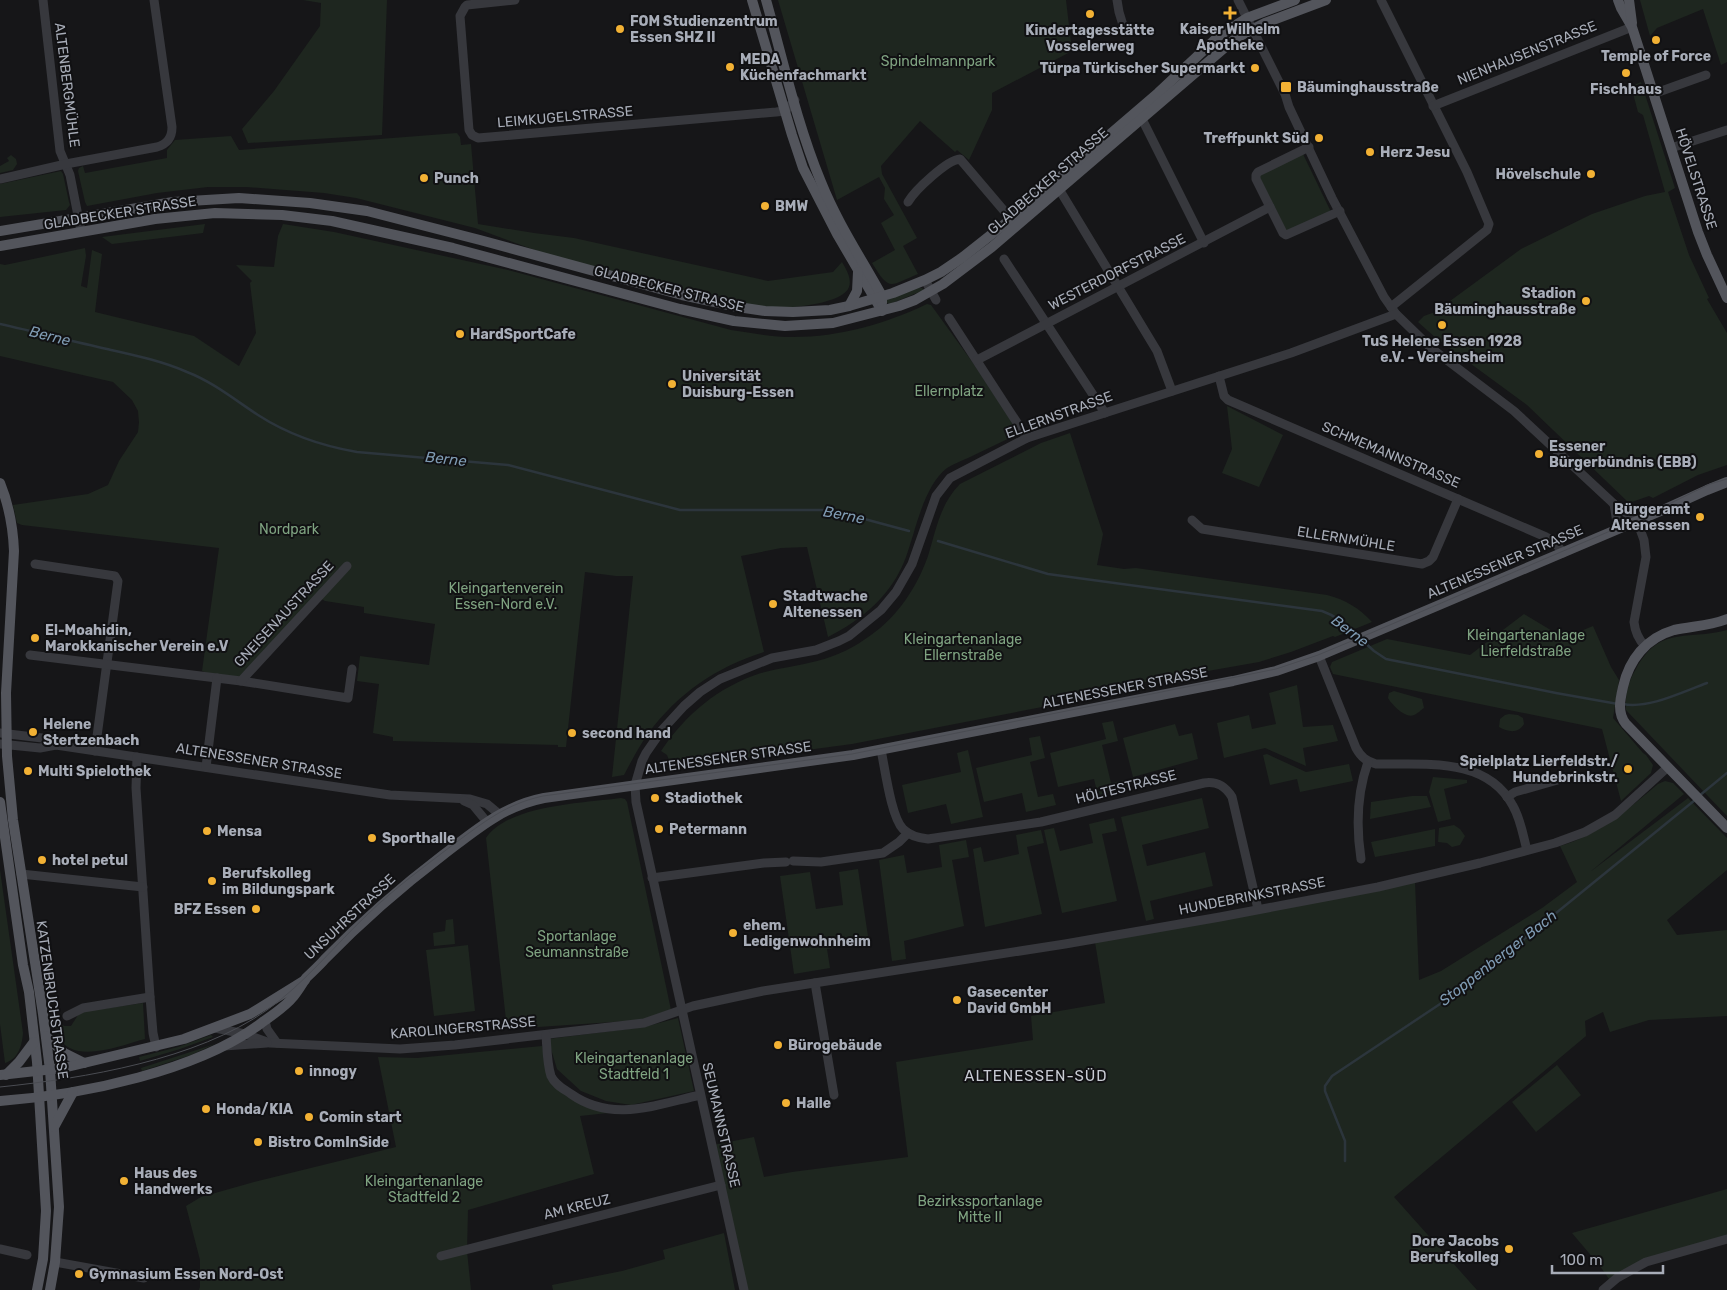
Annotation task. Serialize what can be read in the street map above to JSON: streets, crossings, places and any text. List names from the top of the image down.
{
  "streets": {
    "main road": [
      "HÖVELSTRASSE",
      "GLADBECKER STRASSE",
      "ALTENESSENER STRASSE",
      "UNSUHRSTRASSE",
      "KATZENBRUCHSTRASSE",
      "KAROLINGERSTRASSE"
    ],
    "street": [
      "NIENHAUSENSTRASSE",
      "ALTENBERGMÜHLE",
      "LEIMKUGELSTRASSE",
      "WESTERDORFSTRASSE",
      "ELLERNSTRASSE",
      "SCHMEMANNSTRASSE",
      "ELLERNMÜHLE",
      "GNEISENAUSTRASSE",
      "HÖLTESTRASSE",
      "HUNDEBRINKSTRASSE",
      "SEUMANNSTRASSE",
      "AM KREUZ"
    ]
  },
  "crossings": [
    ["NIENHAUSENSTRASSE", "HÖVELSTRASSE"],
    ["NIENHAUSENSTRASSE", "ELLERNSTRASSE"],
    ["ALTENBERGMÜHLE", "GLADBECKER STRASSE"],
    ["ELLERNSTRASSE", "SCHMEMANNSTRASSE"],
    ["ELLERNSTRASSE", "ALTENESSENER STRASSE"],
    ["ELLERNSTRASSE", "SEUMANNSTRASSE"],
    ["SCHMEMANNSTRASSE", "ELLERNMÜHLE"],
    ["SCHMEMANNSTRASSE", "ALTENESSENER STRASSE"],
    ["ALTENESSENER STRASSE", "UNSUHRSTRASSE"],
    ["ALTENESSENER STRASSE", "KATZENBRUCHSTRASSE"],
    ["ALTENESSENER STRASSE", "SEUMANNSTRASSE"],
    ["HÖLTESTRASSE", "HUNDEBRINKSTRASSE"],
    ["HUNDEBRINKSTRASSE", "KAROLINGERSTRASSE"],
    ["HUNDEBRINKSTRASSE", "SEUMANNSTRASSE"],
    ["UNSUHRSTRASSE", "KAROLINGERSTRASSE"],
    ["KATZENBRUCHSTRASSE", "KAROLINGERSTRASSE"],
    ["KAROLINGERSTRASSE", "SEUMANNSTRASSE"],
    ["SEUMANNSTRASSE", "AM KREUZ"]
  ],
  "districts": ["ALTENESSEN-SÜD"],
  "water": ["Berne", "Stoppenberger Bach"],
  "parks": [
    "Spindelmannpark",
    "Ellernplatz",
    "Nordpark",
    "Kleingartenverein Essen-Nord e.V.",
    "Kleingartenanlage Lierfeldstraße",
    "Kleingartenanlage Ellernstraße",
    "Sportanlage Seumannstraße",
    "Kleingartenanlage Stadtfeld 1",
    "Kleingartenanlage Stadtfeld 2",
    "Bezirkssportanlage Mitte II"
  ],
  "places": {
    "health": ["Kaiser Wilhelm Apotheke"],
    "other": [
      "Kindertagesstätte Vosselerweg",
      "FOM Studienzentrum Essen SHZ II",
      "Temple of Force",
      "MEDA Küchenfachmarkt",
      "Türpa Türkischer Supermarkt",
      "Fischhaus",
      "Treffpunkt Süd",
      "Herz Jesu",
      "Hövelschule",
      "Punch",
      "BMW",
      "Stadion Bäuminghausstraße",
      "TuS Helene Essen 1928 e.V. - Vereinsheim",
      "HardSportCafe",
      "Universität Duisburg-Essen",
      "Essener Bürgerbündnis (EBB)",
      "Bürgeramt Altenessen",
      "Stadtwache Altenessen",
      "El-Moahidin, Marokkanischer Verein e.V",
      "Helene Stertzenbach",
      "second hand",
      "Spielplatz Lierfeldstr./ Hundebrinkstr.",
      "Multi Spielothek",
      "Stadiothek",
      "Petermann",
      "Mensa",
      "Sporthalle",
      "hotel petul",
      "Berufskolleg im Bildungspark",
      "BFZ Essen",
      "ehem. Ledigenwohnheim",
      "Gasecenter David GmbH",
      "Bürogebäude",
      "innogy",
      "Halle",
      "Honda/KIA",
      "Comin start",
      "Bistro ComInSide",
      "Haus des Handwerks",
      "Dore Jacobs Berufskolleg",
      "Gymnasium Essen Nord-Ost"
    ],
    "transit": ["Bäuminghausstraße"]
  },
  "scale_bar": "100 m"
}
